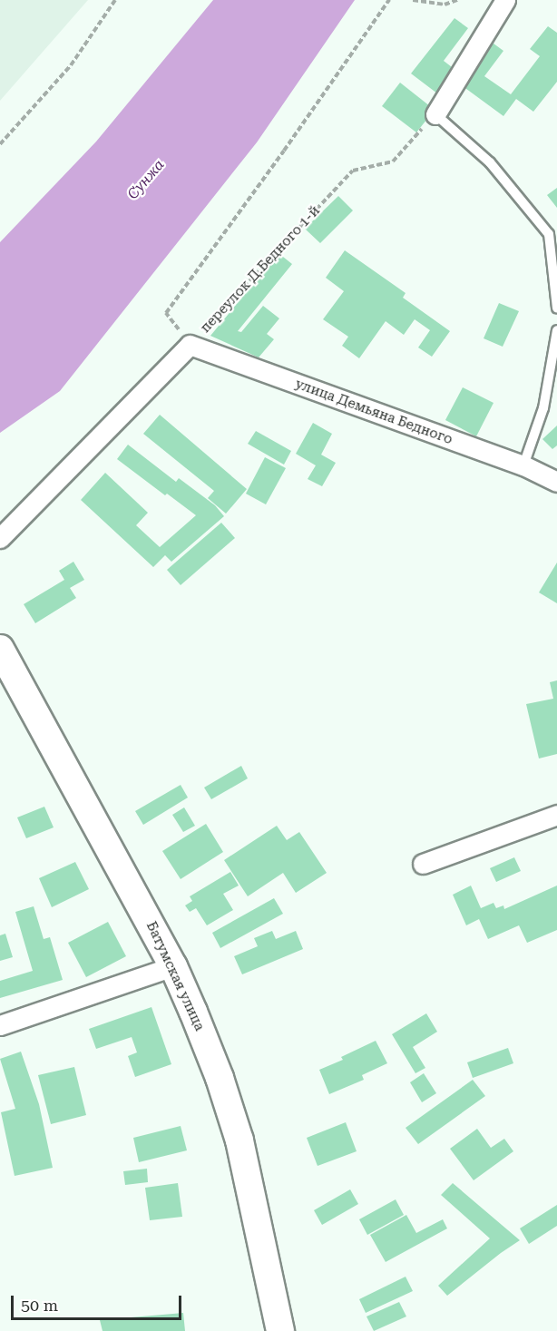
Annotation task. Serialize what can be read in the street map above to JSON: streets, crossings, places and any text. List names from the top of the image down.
{
  "streets": {
    "street": ["переулок Д.Бедного 1-й", "улица Демьяна Бедного", "Батумская улица"]
  },
  "crossings": [
    ["переулок Д.Бедного 1-й", "улица Демьяна Бедного"]
  ],
  "water": ["Сунжа"],
  "scale_bar": "50 m"
}
